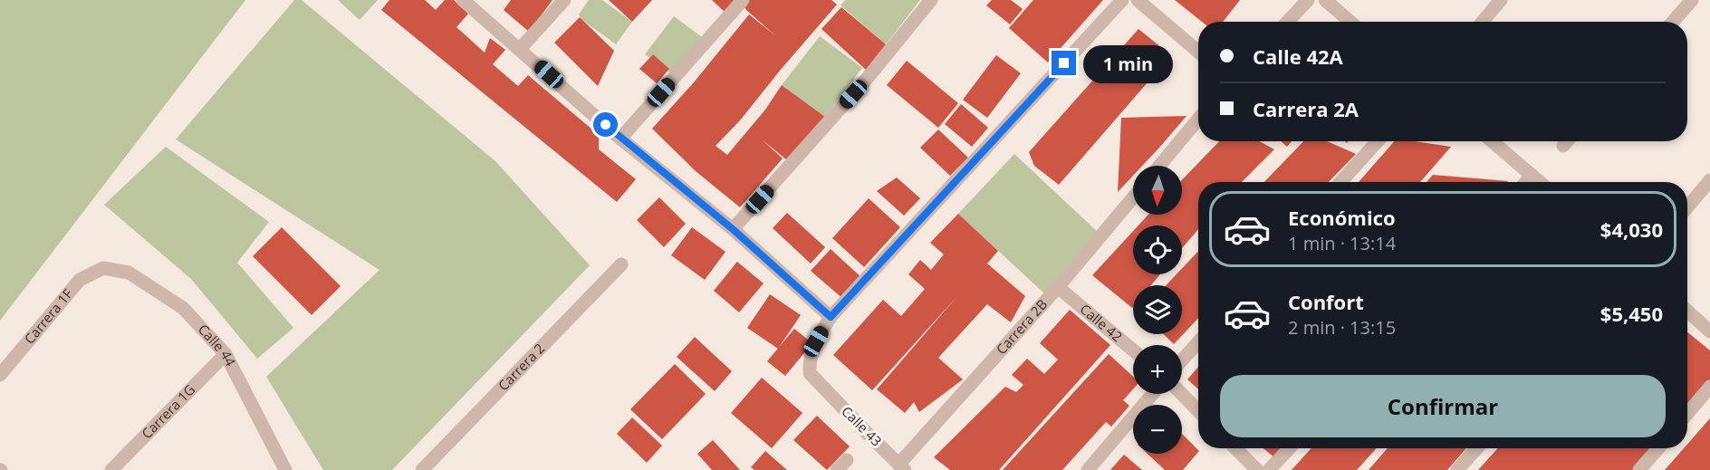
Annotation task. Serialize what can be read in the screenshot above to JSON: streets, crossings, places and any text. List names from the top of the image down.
{
  "streets": {
    "street": [
      "Carrera 1F",
      "Calle 42",
      "Carrera 2B",
      "Calle 44",
      "Carrera 2",
      "Carrera 1G",
      "Calle 43"
    ]
  },
  "crossings": [
    ["Carrera 1F", "Calle 44"],
    ["Calle 42", "Carrera 2B"],
    ["Carrera 2B", "Calle 43"],
    ["Calle 44", "Carrera 1G"]
  ],
  "north": "bottom",
  "page": {
    "banner": ["Calle 42A", "Carrera 2A"],
    "bubble": "1 min",
    "map_buttons": ["+", "−"],
    "list": [
      {
        "name": "Económico",
        "note": "1 min · 13:14",
        "value": "$4,030"
      },
      {
        "name": "Confort",
        "note": "2 min · 13:15",
        "value": "$5,450"
      }
    ],
    "buttons": "Confirmar"
  }
}
